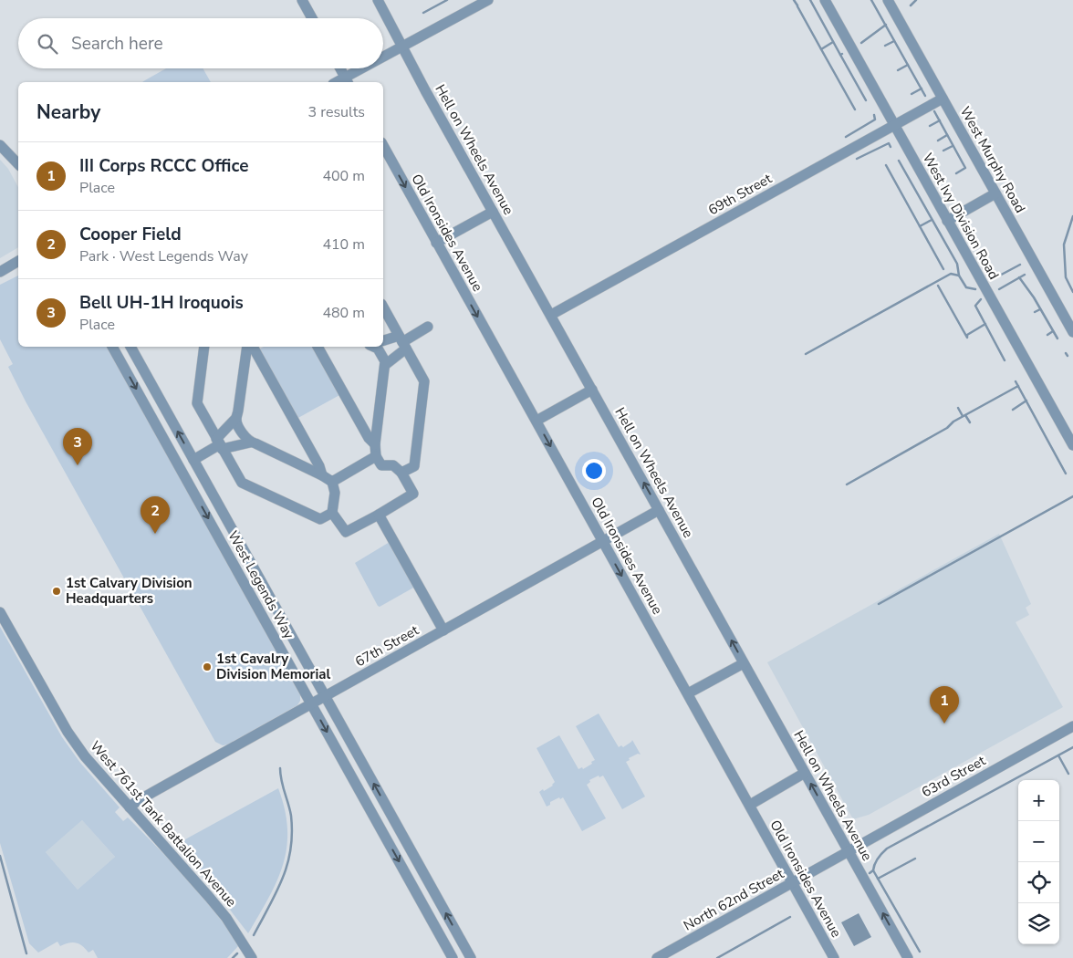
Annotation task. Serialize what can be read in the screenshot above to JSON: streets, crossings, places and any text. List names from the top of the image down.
{
  "streets": {
    "street": [
      "Hell on Wheels Avenue",
      "West Murphy Road",
      "69th Street",
      "West Ivy Division Road",
      "Old Ironsides Avenue",
      "West Legends Way",
      "67th Street",
      "63rd Street",
      "West 761st Tank Battalion Avenue",
      "North 62nd Street"
    ]
  },
  "crossings": [
    ["Hell on Wheels Avenue", "69th Street"],
    ["Hell on Wheels Avenue", "67th Street"],
    ["Hell on Wheels Avenue", "63rd Street"],
    ["Hell on Wheels Avenue", "North 62nd Street"],
    ["West Murphy Road", "69th Street"],
    ["69th Street", "West Ivy Division Road"],
    ["Old Ironsides Avenue", "67th Street"],
    ["Old Ironsides Avenue", "North 62nd Street"],
    ["West Legends Way", "67th Street"],
    ["67th Street", "West 761st Tank Battalion Avenue"],
    ["63rd Street", "North 62nd Street"]
  ],
  "one_way": ["Hell on Wheels Avenue", "Old Ironsides Avenue"],
  "places": ["1st Calvary Division Headquarters", "1st Cavalry Division Memorial"],
  "page": {
    "search": "Search here",
    "heading": ["Nearby", "3 results"],
    "list": [
      {
        "mark": "1",
        "name": "III Corps RCCC Office",
        "note": "Place",
        "value": "400 m"
      },
      {
        "mark": "2",
        "name": "Cooper Field",
        "note": "Park · West Legends Way",
        "value": "410 m"
      },
      {
        "mark": "3",
        "name": "Bell UH-1H Iroquois",
        "note": "Place",
        "value": "480 m"
      }
    ],
    "pins": ["3", "2", "1"],
    "map_buttons": ["+", "−"]
  }
}
